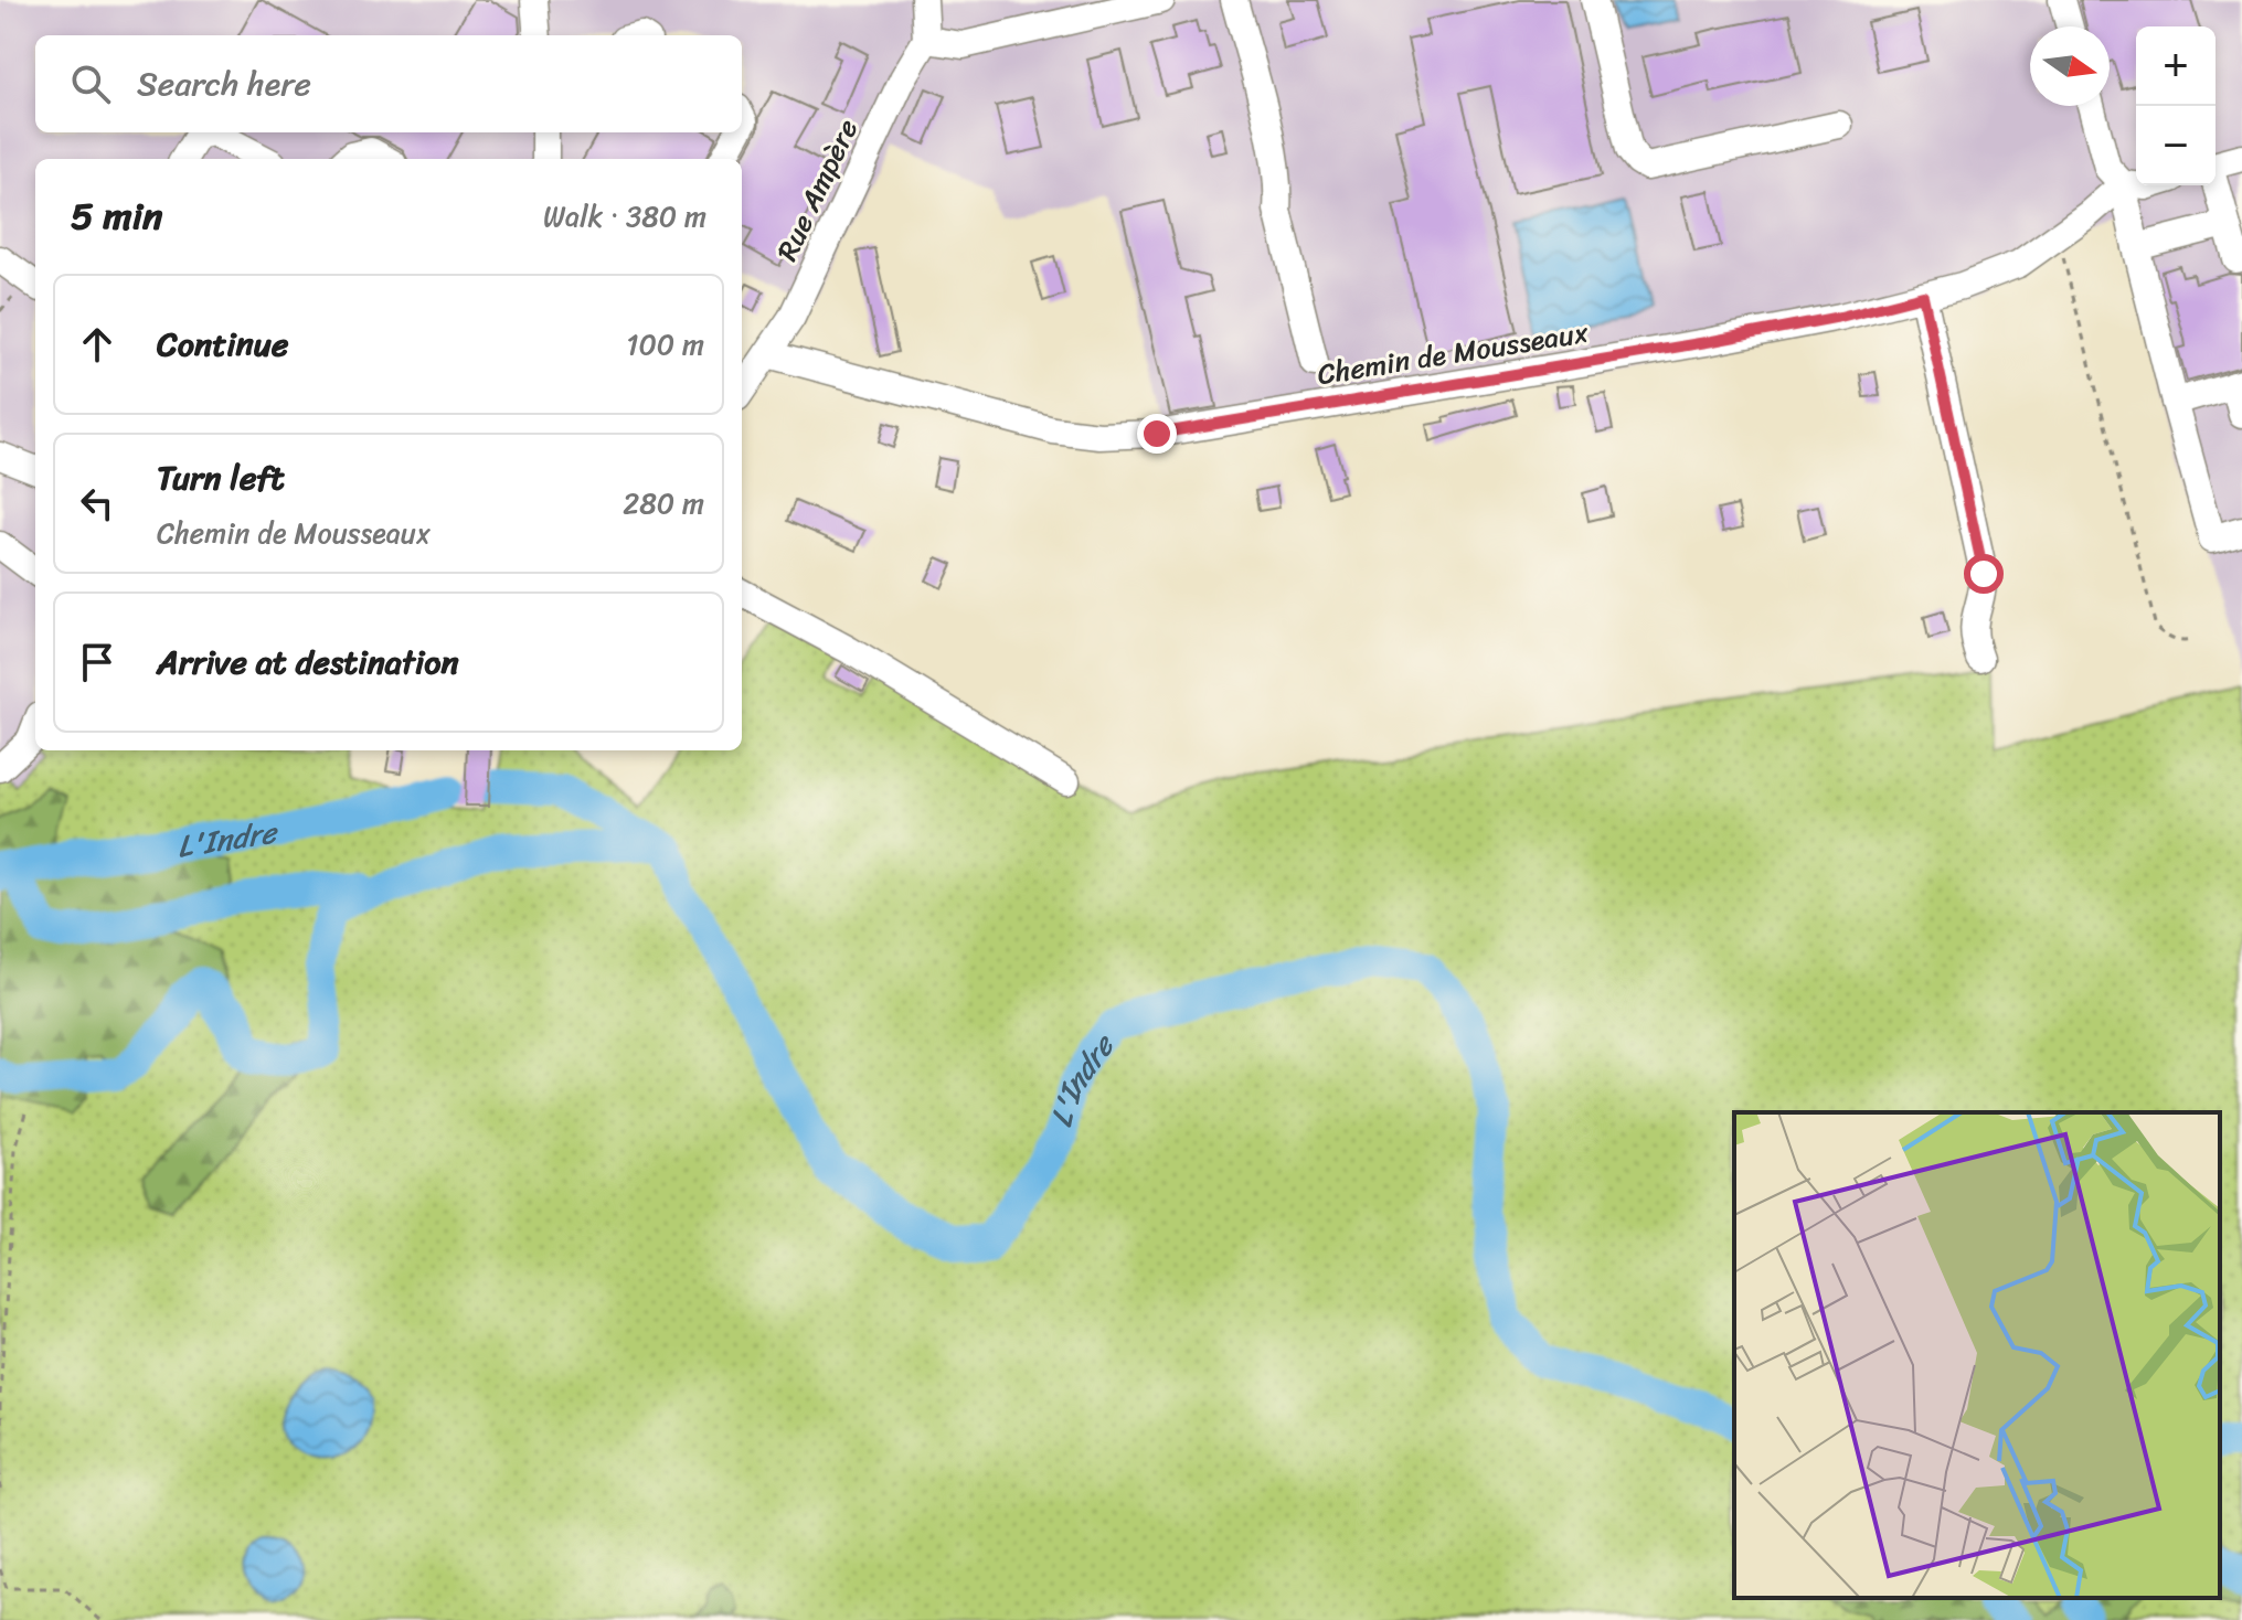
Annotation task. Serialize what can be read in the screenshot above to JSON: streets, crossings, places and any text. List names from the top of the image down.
{
  "streets": {
    "street": ["Rue Ampère", "Chemin de Mousseaux"]
  },
  "crossings": [
    ["Rue Ampère", "Chemin de Mousseaux"]
  ],
  "water": ["L'Indre"],
  "north": "right",
  "page": {
    "map_buttons": ["+", "−"],
    "search": "Search here",
    "heading": ["5 min", "Walk · 380 m"],
    "list": [
      ["Continue", "100 m"],
      ["Turn left", "Chemin de Mousseaux", "280 m"],
      "Arrive at destination"
    ]
  }
}
